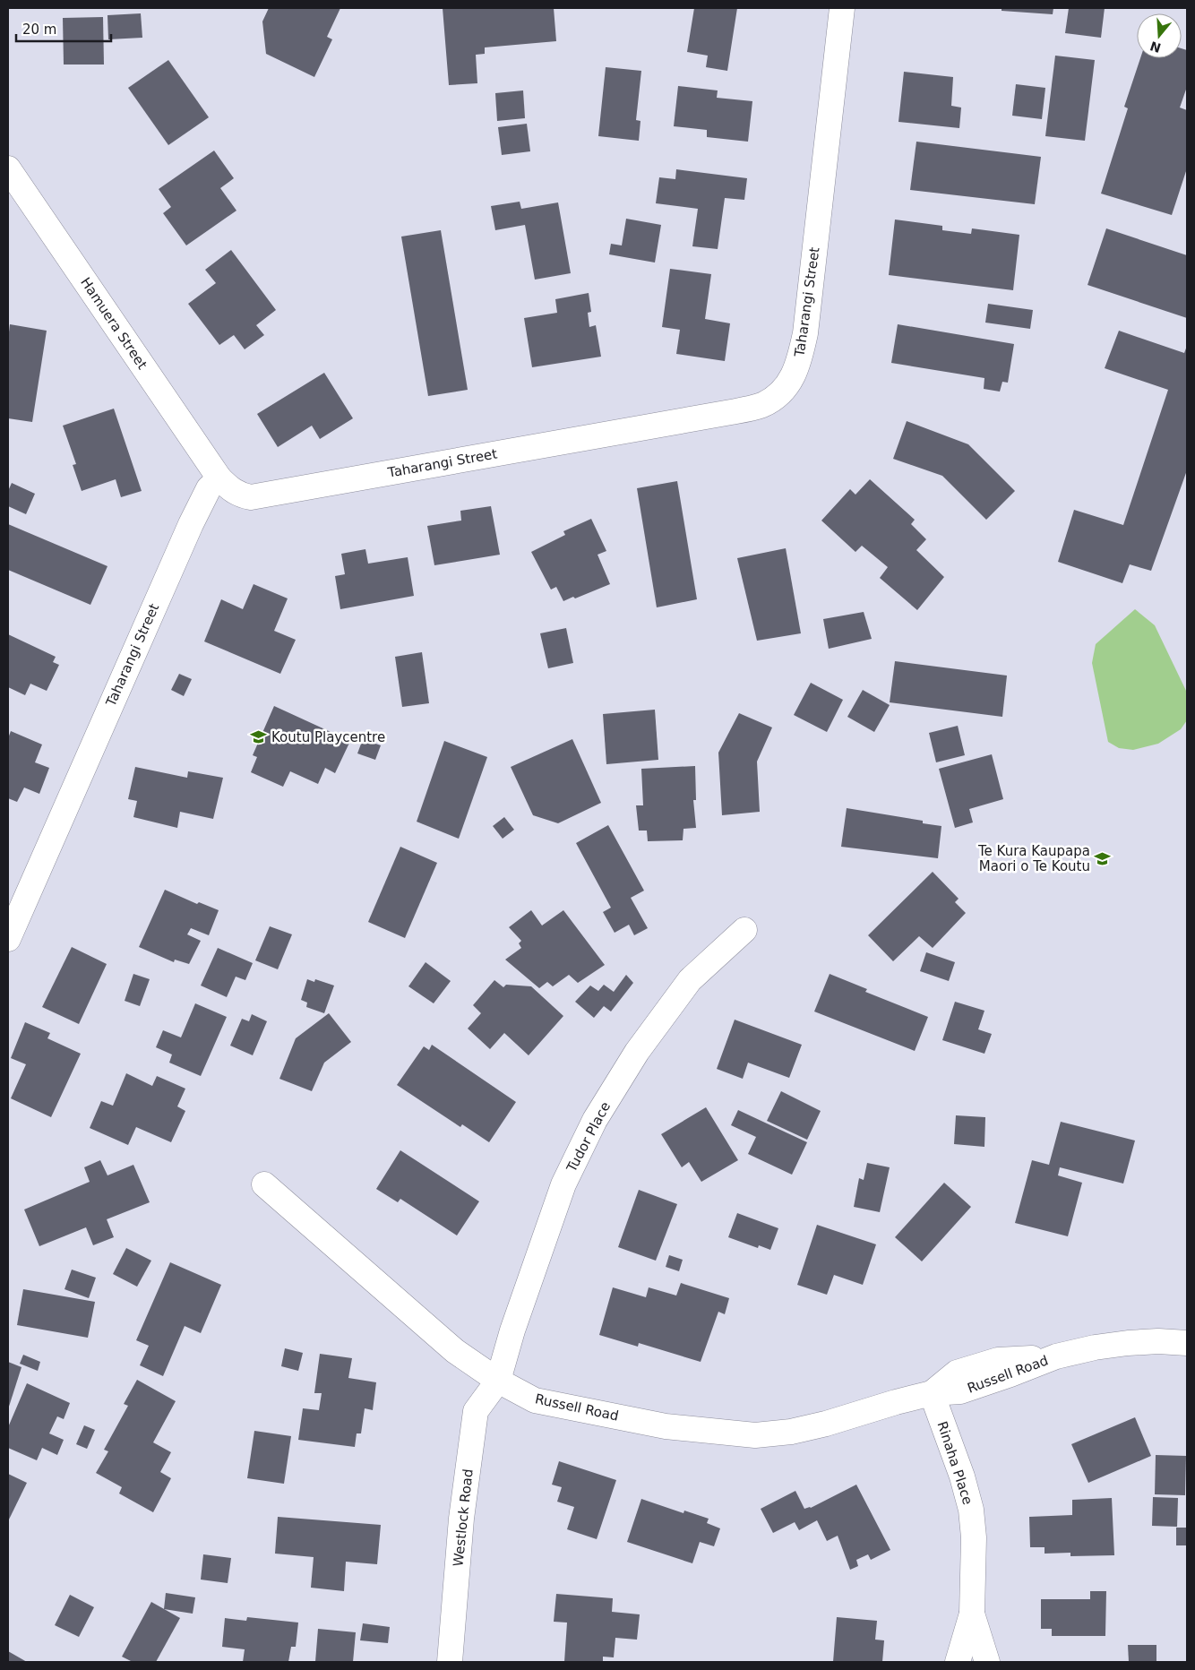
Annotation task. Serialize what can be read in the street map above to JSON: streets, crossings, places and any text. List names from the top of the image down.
{
  "streets": {
    "street": [
      "Taharangi Street",
      "Hamuera Street",
      "Tudor Place",
      "Russell Road",
      "Rinaha Place",
      "Westlock Road"
    ]
  },
  "crossings": [
    ["Taharangi Street", "Hamuera Street"],
    ["Tudor Place", "Russell Road"],
    ["Tudor Place", "Westlock Road"],
    ["Russell Road", "Rinaha Place"],
    ["Russell Road", "Westlock Road"]
  ],
  "places": {
    "school or university": ["Koutu Playcentre", "Te Kura Kaupapa Maori o Te Koutu"]
  },
  "scale_bar": "20 m",
  "north": "bottom"
}
